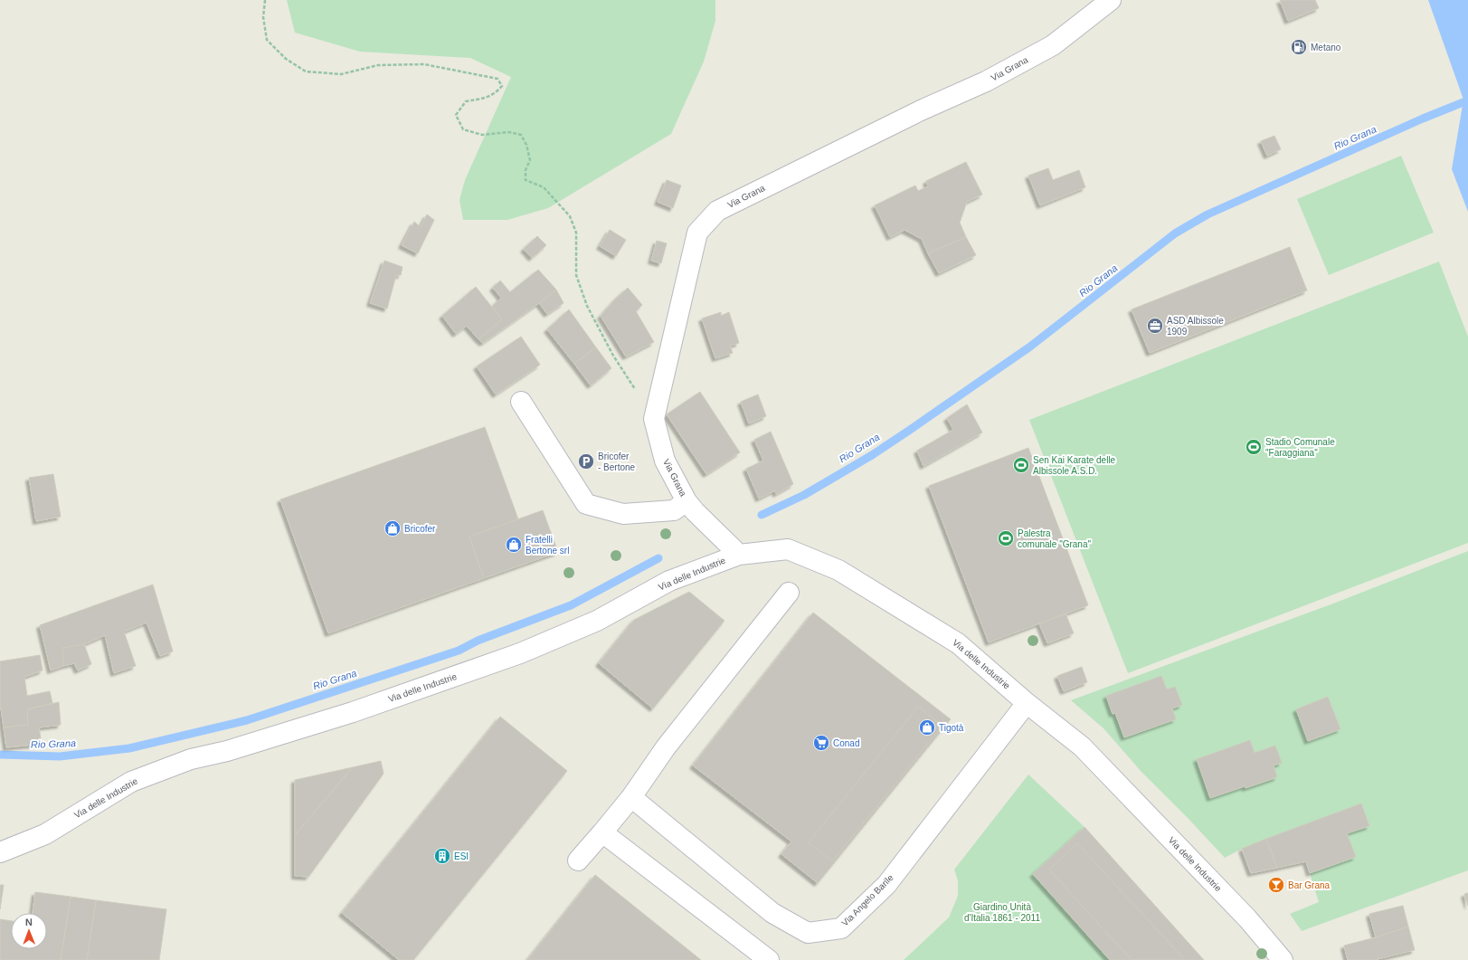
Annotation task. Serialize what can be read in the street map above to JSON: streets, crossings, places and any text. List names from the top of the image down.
{
  "streets": {
    "street": ["Via Grana", "Via delle Industrie", "Via Angelo Barile"]
  },
  "crossings": [
    ["Via Grana", "Via delle Industrie"],
    ["Via delle Industrie", "Via Angelo Barile"]
  ],
  "water": ["Rio Grana"],
  "parks": ["Giardino Unità d'Italia 1861 - 2011"],
  "places": {
    "fuel station": ["Metano"],
    "office": ["ASD Albissole 1909"],
    "sports": ["Stadio Comunale \"Faraggiana\"", "Sen Kai Karate delle Albissole A.S.D.", "Palestra comunale \"Grana\""],
    "parking": ["Bricofer - Bertone"],
    "shop": ["Bricofer", "Fratelli Bertone srl", "Tigotà"],
    "supermarket": ["Conad"],
    "building": ["ESI"],
    "bar": ["Bar Grana"]
  },
  "north": "top"
}
